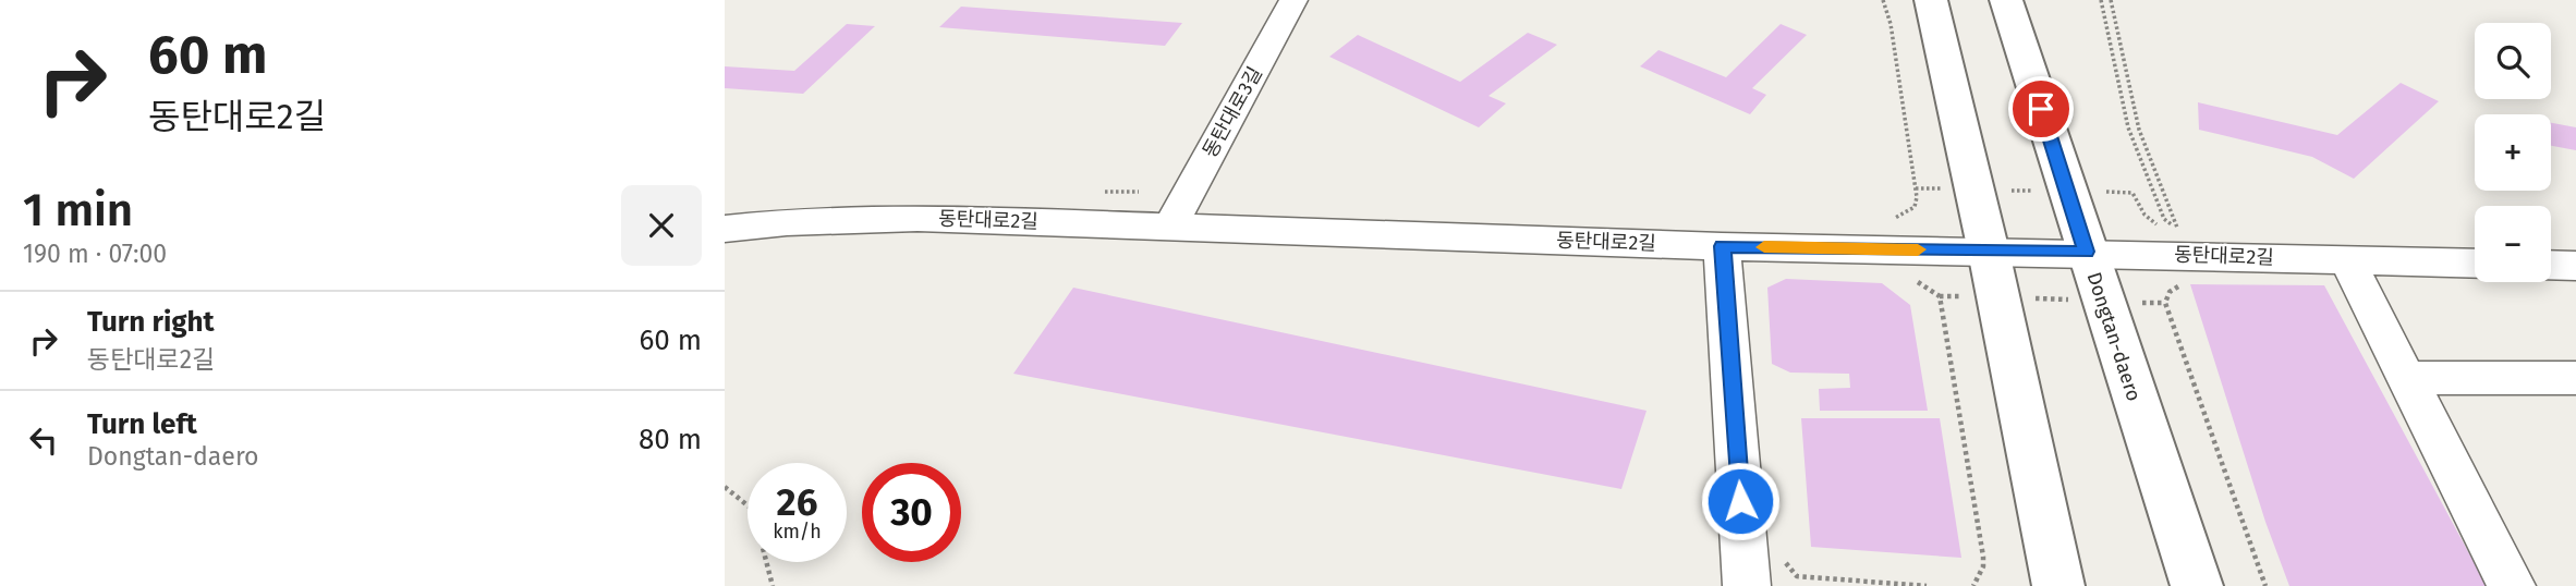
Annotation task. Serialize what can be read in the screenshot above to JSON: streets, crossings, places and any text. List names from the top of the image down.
{
  "streets": {
    "main road": ["Dongtan-daero"],
    "street": ["동탄대로3길", "동탄대로2길"]
  },
  "crossings": [
    ["동탄대로3길", "동탄대로2길"],
    ["동탄대로2길", "Dongtan-daero"]
  ],
  "page": {
    "turn": ["60 m", "동탄대로2길"],
    "map_buttons": ["+", "−"],
    "heading": ["1 min", "190 m · 07:00"],
    "list": [
      {
        "name": "Turn right",
        "note": "동탄대로2길",
        "value": "60 m"
      },
      {
        "name": "Turn left",
        "note": "Dongtan-daero",
        "value": "80 m"
      }
    ],
    "speed": "26 km/h",
    "limit": "30"
  }
}
